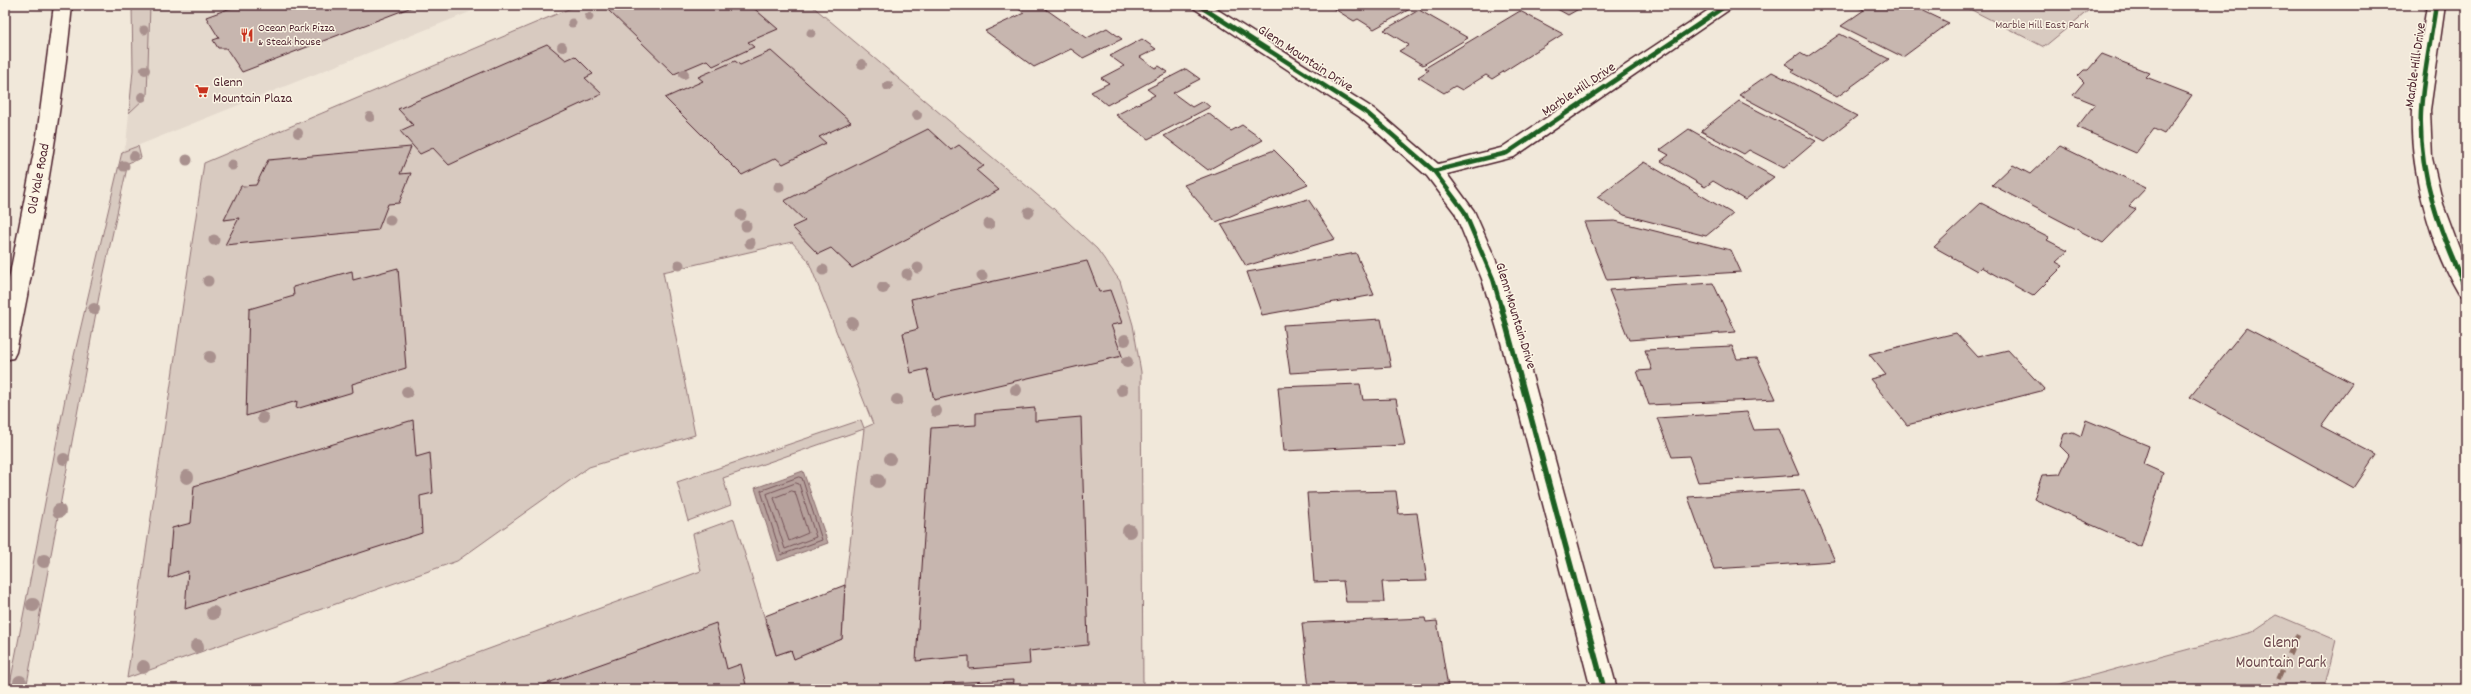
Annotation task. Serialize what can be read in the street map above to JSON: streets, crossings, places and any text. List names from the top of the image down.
{
  "streets": {
    "street": ["Glenn Mountain Drive", "Marble Hill Drive", "Old Yale Road"]
  },
  "crossings": [
    ["Glenn Mountain Drive", "Marble Hill Drive"]
  ],
  "parks": ["Marble Hill East Park", "Glenn Mountain Park"],
  "places": {
    "restaurant": ["Ocean Park Pizza & Steak house"],
    "supermarket": ["Glenn Mountain Plaza"]
  }
}
